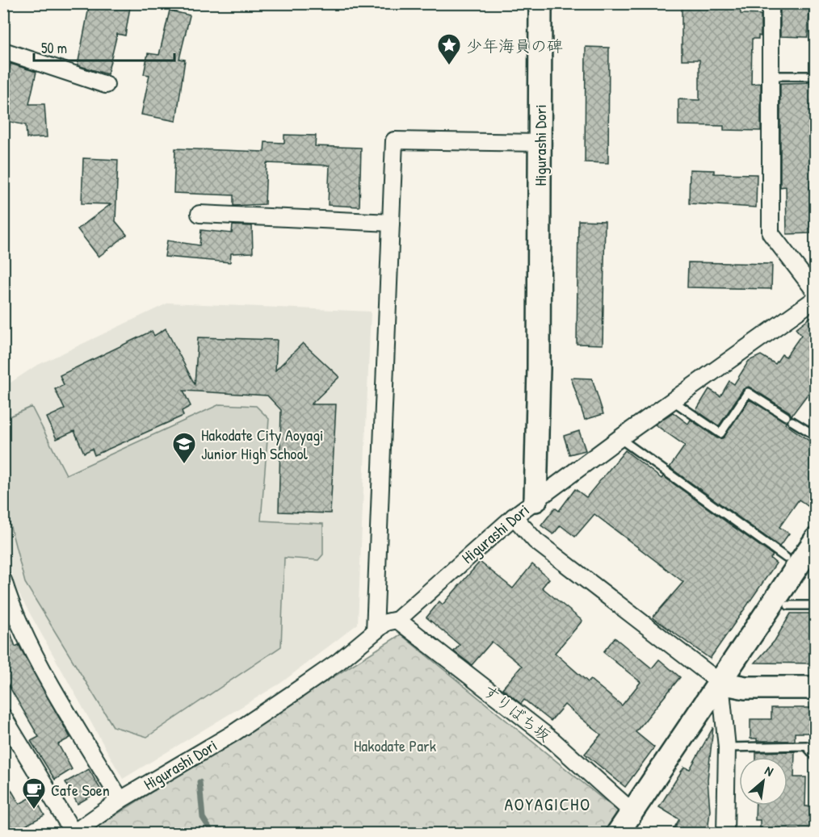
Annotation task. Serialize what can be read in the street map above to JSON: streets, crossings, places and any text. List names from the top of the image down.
{
  "streets": {
    "street": ["Higurashi Dori", "すりばち坂"]
  },
  "crossings": [
    ["Higurashi Dori", "すりばち坂"]
  ],
  "districts": ["AOYAGICHO"],
  "parks": ["Hakodate Park"],
  "places": {
    "place": ["少年海員の碑"],
    "school or university": ["Hakodate City Aoyagi Junior High School"],
    "cafe": ["Cafe Soen"]
  },
  "scale_bar": "50 m",
  "north": "top right"
}
